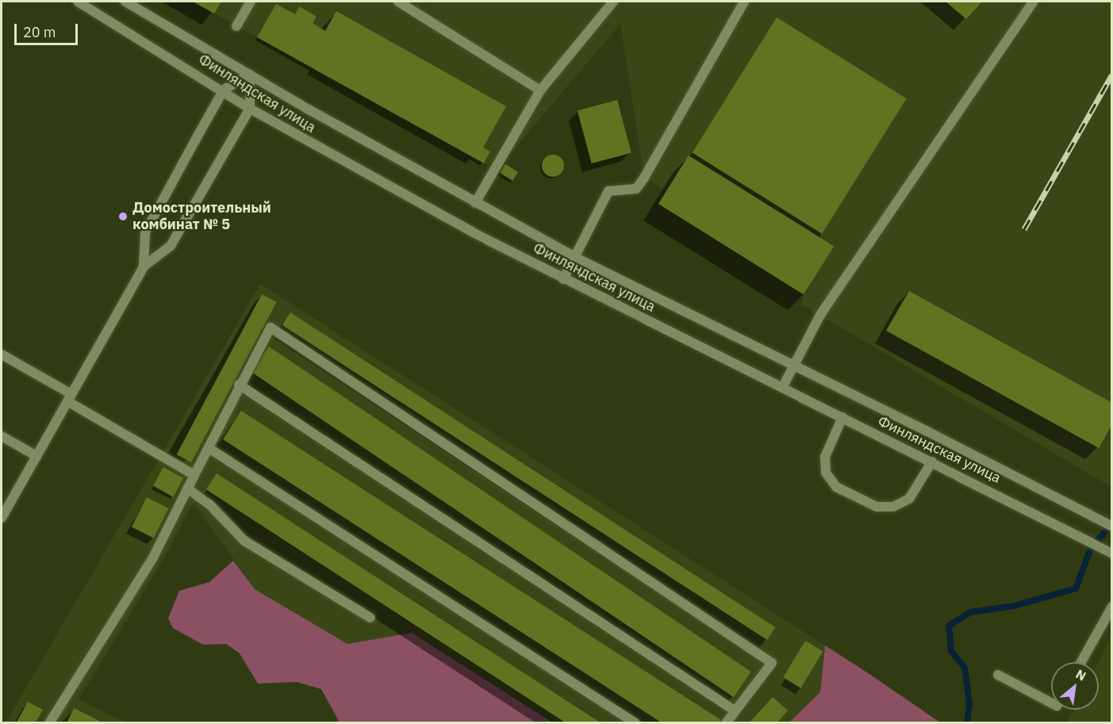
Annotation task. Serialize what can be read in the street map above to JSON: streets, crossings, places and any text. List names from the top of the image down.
{
  "streets": {
    "street": ["Финляндская улица"]
  },
  "places": ["Домостроительный комбинат № 5"],
  "scale_bar": "20 m",
  "north": "top right"
}
